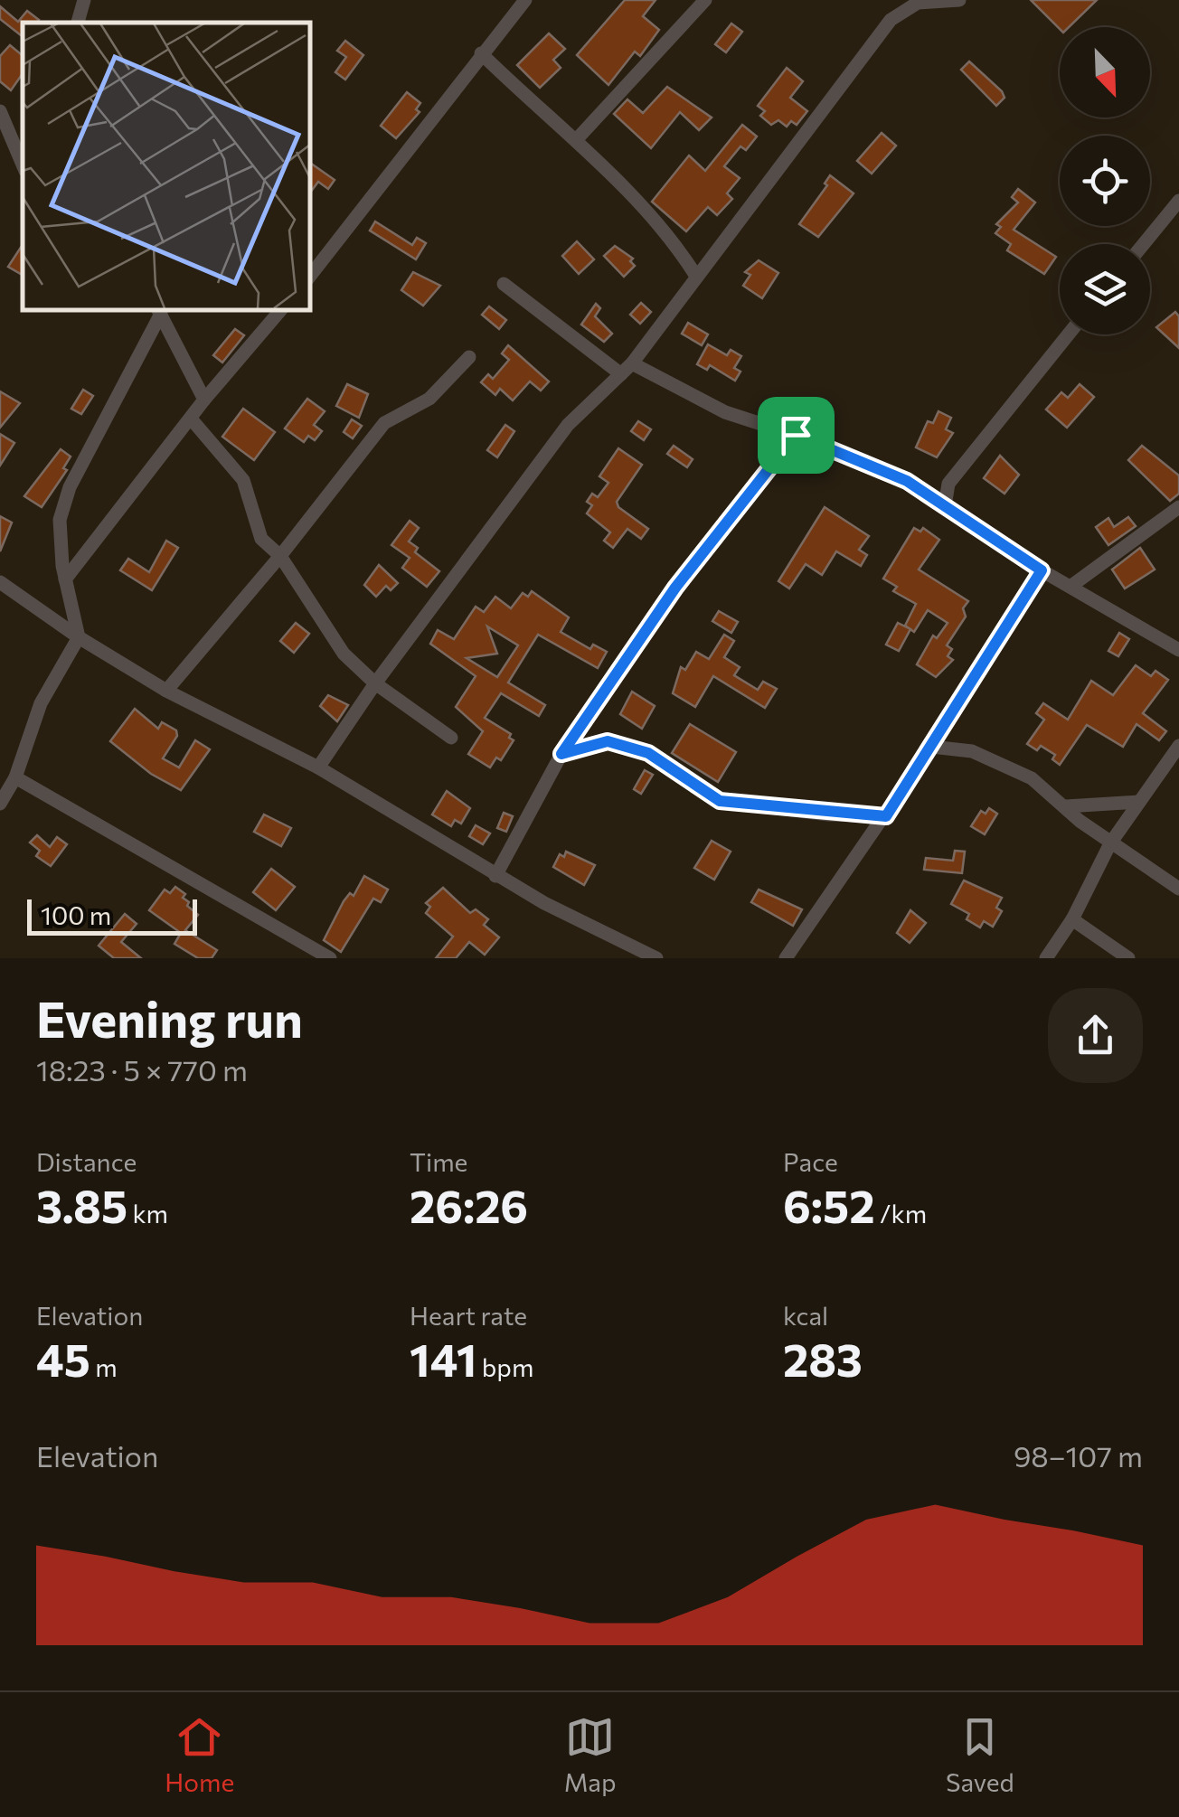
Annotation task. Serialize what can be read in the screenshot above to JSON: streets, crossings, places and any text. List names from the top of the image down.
{
  "scale_bar": "100 m",
  "north": "bottom right",
  "page": {
    "scale": "100 m",
    "heading": ["Evening run", "18:23 · 5 × 770 m"],
    "stats": [
      ["Distance", "3.85 km"],
      ["Time", "26:26"],
      ["Pace", "6:52 /km"],
      ["Elevation", "45 m"],
      ["Heart rate", "141 bpm"],
      ["kcal", "283"]
    ],
    "chart": ["Elevation", "98–107 m"],
    "tabs": ["Home", "Map", "Saved"]
  }
}
